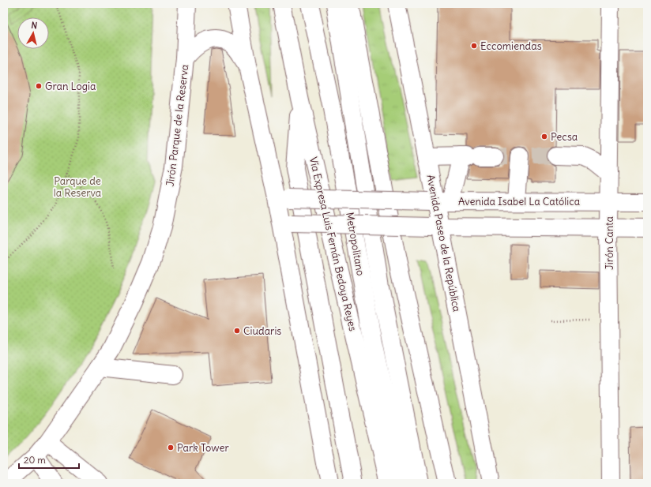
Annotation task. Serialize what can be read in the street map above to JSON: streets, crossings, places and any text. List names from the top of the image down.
{
  "streets": {
    "main road": [
      "Jirón Parque de la Reserva",
      "Avenida Isabel La Católica",
      "Avenida Paseo de la República",
      "Jirón Canta",
      "Vía Expresa Luis Fernán Bedoya Reyes",
      "Metropolitano"
    ]
  },
  "crossings": [
    ["Avenida Isabel La Católica", "Avenida Paseo de la República"],
    ["Avenida Isabel La Católica", "Jirón Canta"]
  ],
  "parks": ["Parque de la Reserva"],
  "places": [
    "Eccomiendas",
    "Gran Logia",
    "Pecsa",
    "Ciudaris",
    "Park Tower"
  ],
  "scale_bar": "20 m",
  "north": "top"
}
